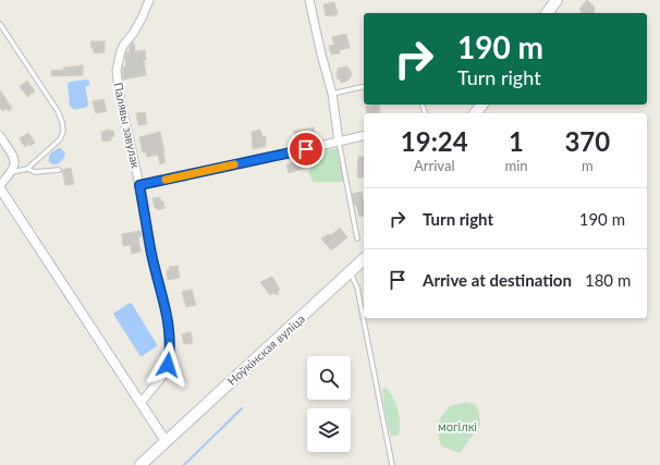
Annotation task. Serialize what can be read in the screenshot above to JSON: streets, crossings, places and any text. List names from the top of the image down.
{
  "streets": {
    "main road": ["Ноўкінская вуліца"],
    "street": ["Палявы завулак"]
  },
  "parks": ["могілкі"],
  "page": {
    "turn": ["190 m", "Turn right"],
    "eta": [
      "19:24",
      "Arrival",
      "1",
      "min",
      "370",
      "m"
    ],
    "list": [
      {
        "name": "Turn right",
        "value": "190 m"
      },
      {
        "name": "Arrive at destination",
        "value": "180 m"
      }
    ]
  }
}
